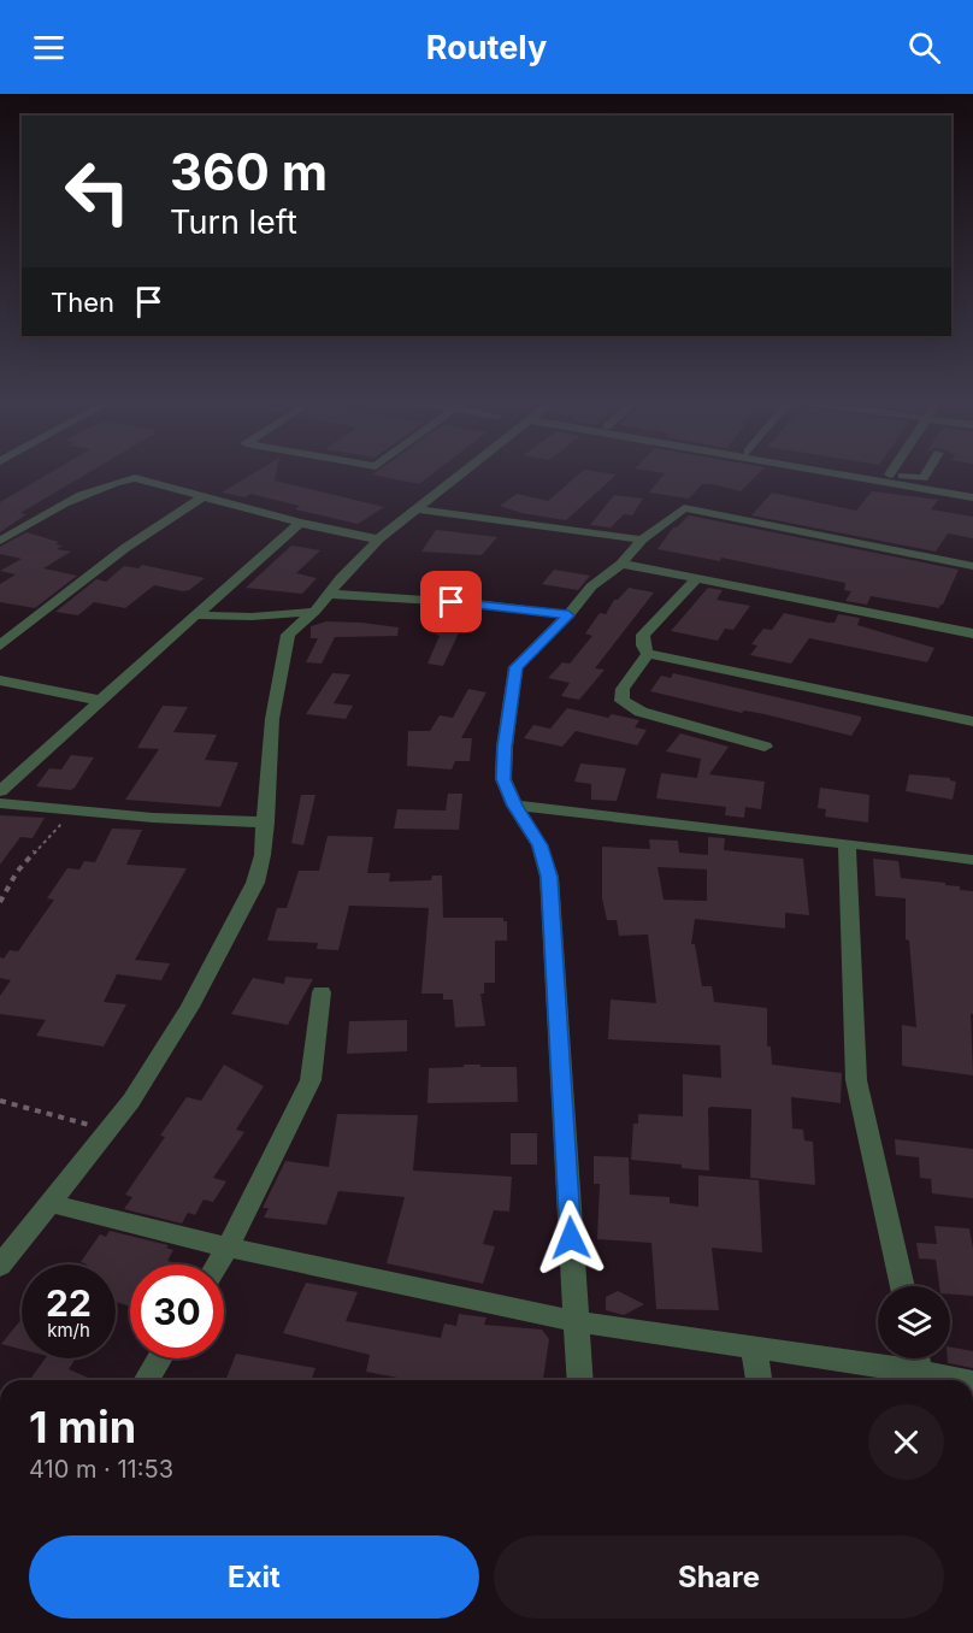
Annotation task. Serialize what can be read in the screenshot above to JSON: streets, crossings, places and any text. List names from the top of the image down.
{
  "page": {
    "header": "Routely",
    "turn": ["360 m", "Turn left"],
    "then": "Then",
    "speed": "22 km/h",
    "limit": "30",
    "heading": ["1 min", "410 m · 11:53"],
    "buttons": ["Exit", "Share"]
  }
}
